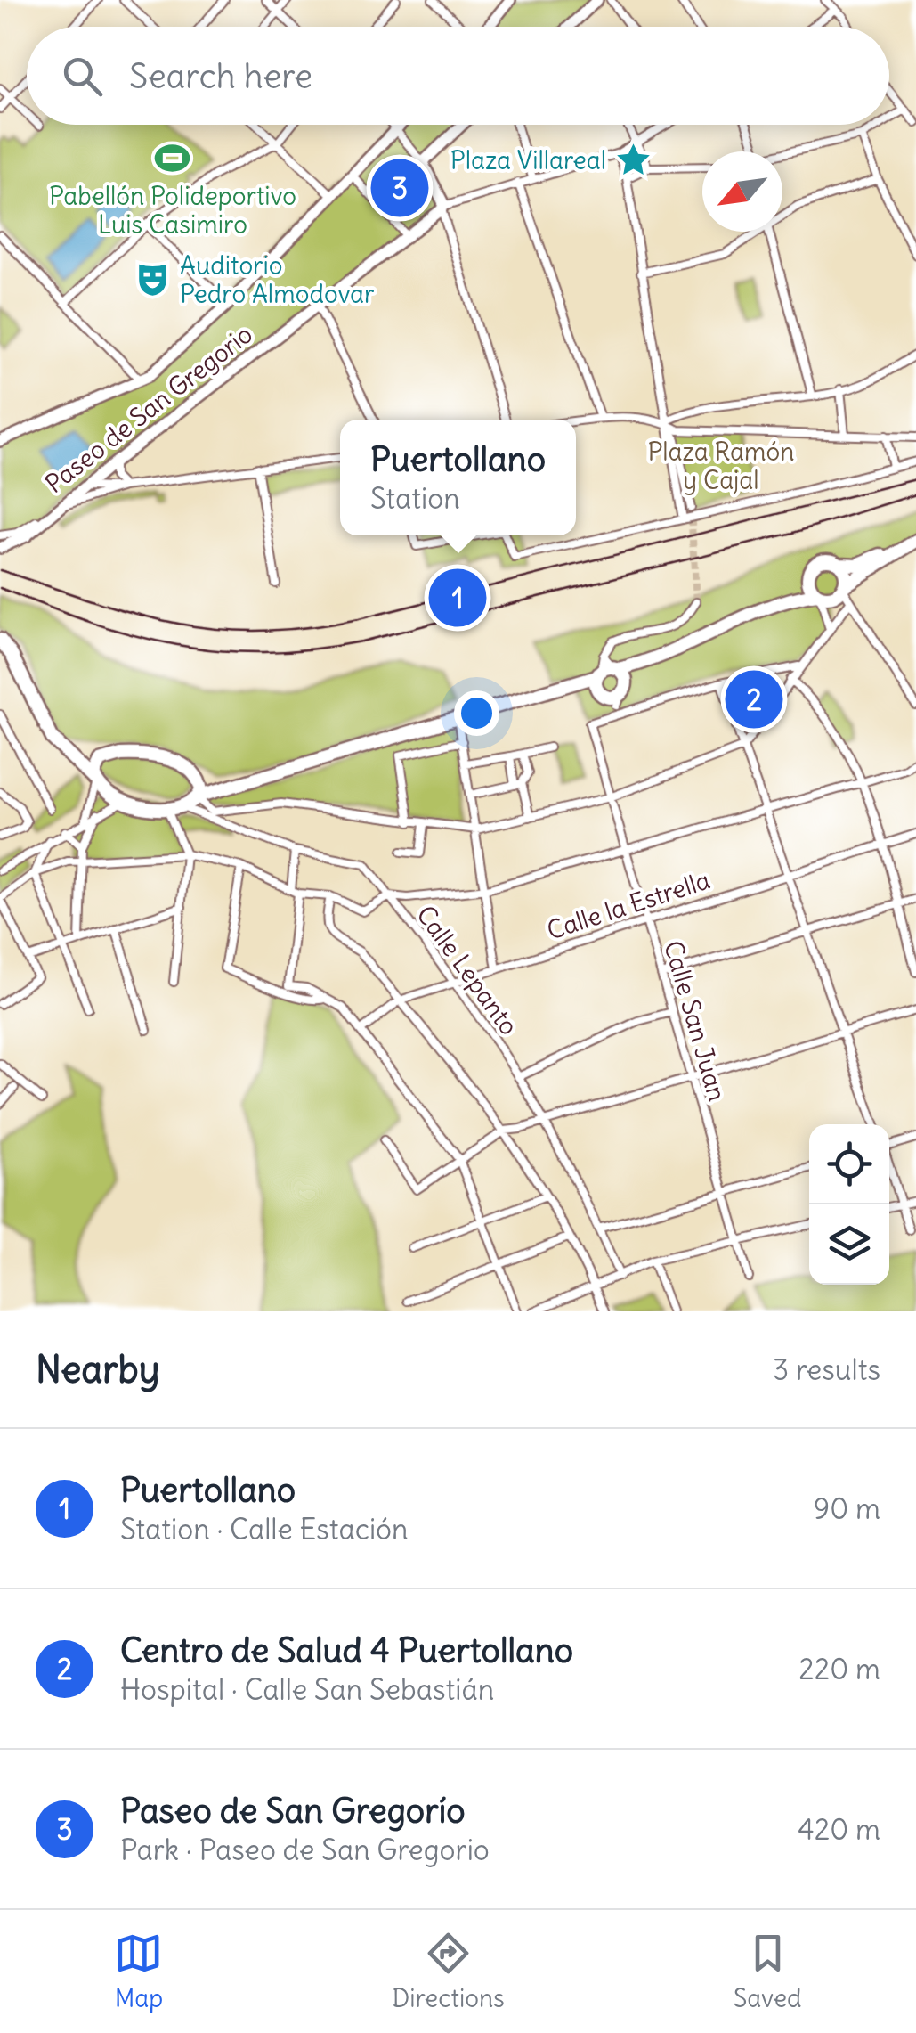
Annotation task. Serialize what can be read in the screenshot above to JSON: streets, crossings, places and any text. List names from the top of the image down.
{
  "streets": {
    "main road": ["Paseo de San Gregorio"],
    "street": ["Calle la Estrella", "Calle Lepanto", "Calle San Juan"]
  },
  "crossings": [
    ["Calle la Estrella", "Calle Lepanto"],
    ["Calle la Estrella", "Calle San Juan"]
  ],
  "parks": ["Plaza Ramón y Cajal"],
  "places": {
    "sports": ["Pabellón Polideportivo Luis Casimiro"],
    "place": ["Plaza Villareal"],
    "theatre": ["Auditorio Pedro Almodovar"]
  },
  "north": "bottom left",
  "page": {
    "search": "Search here",
    "pins": ["3", "1", "2"],
    "popup": ["Puertollano", "Station"],
    "heading": ["Nearby", "3 results"],
    "list": [
      {
        "mark": "1",
        "name": "Puertollano",
        "note": "Station · Calle Estación",
        "value": "90 m"
      },
      {
        "mark": "2",
        "name": "Centro de Salud 4 Puertollano",
        "note": "Hospital · Calle San Sebastián",
        "value": "220 m"
      },
      {
        "mark": "3",
        "name": "Paseo de San Gregorío",
        "note": "Park · Paseo de San Gregorio",
        "value": "420 m"
      }
    ],
    "nav": ["Map", "Directions", "Saved"]
  }
}
